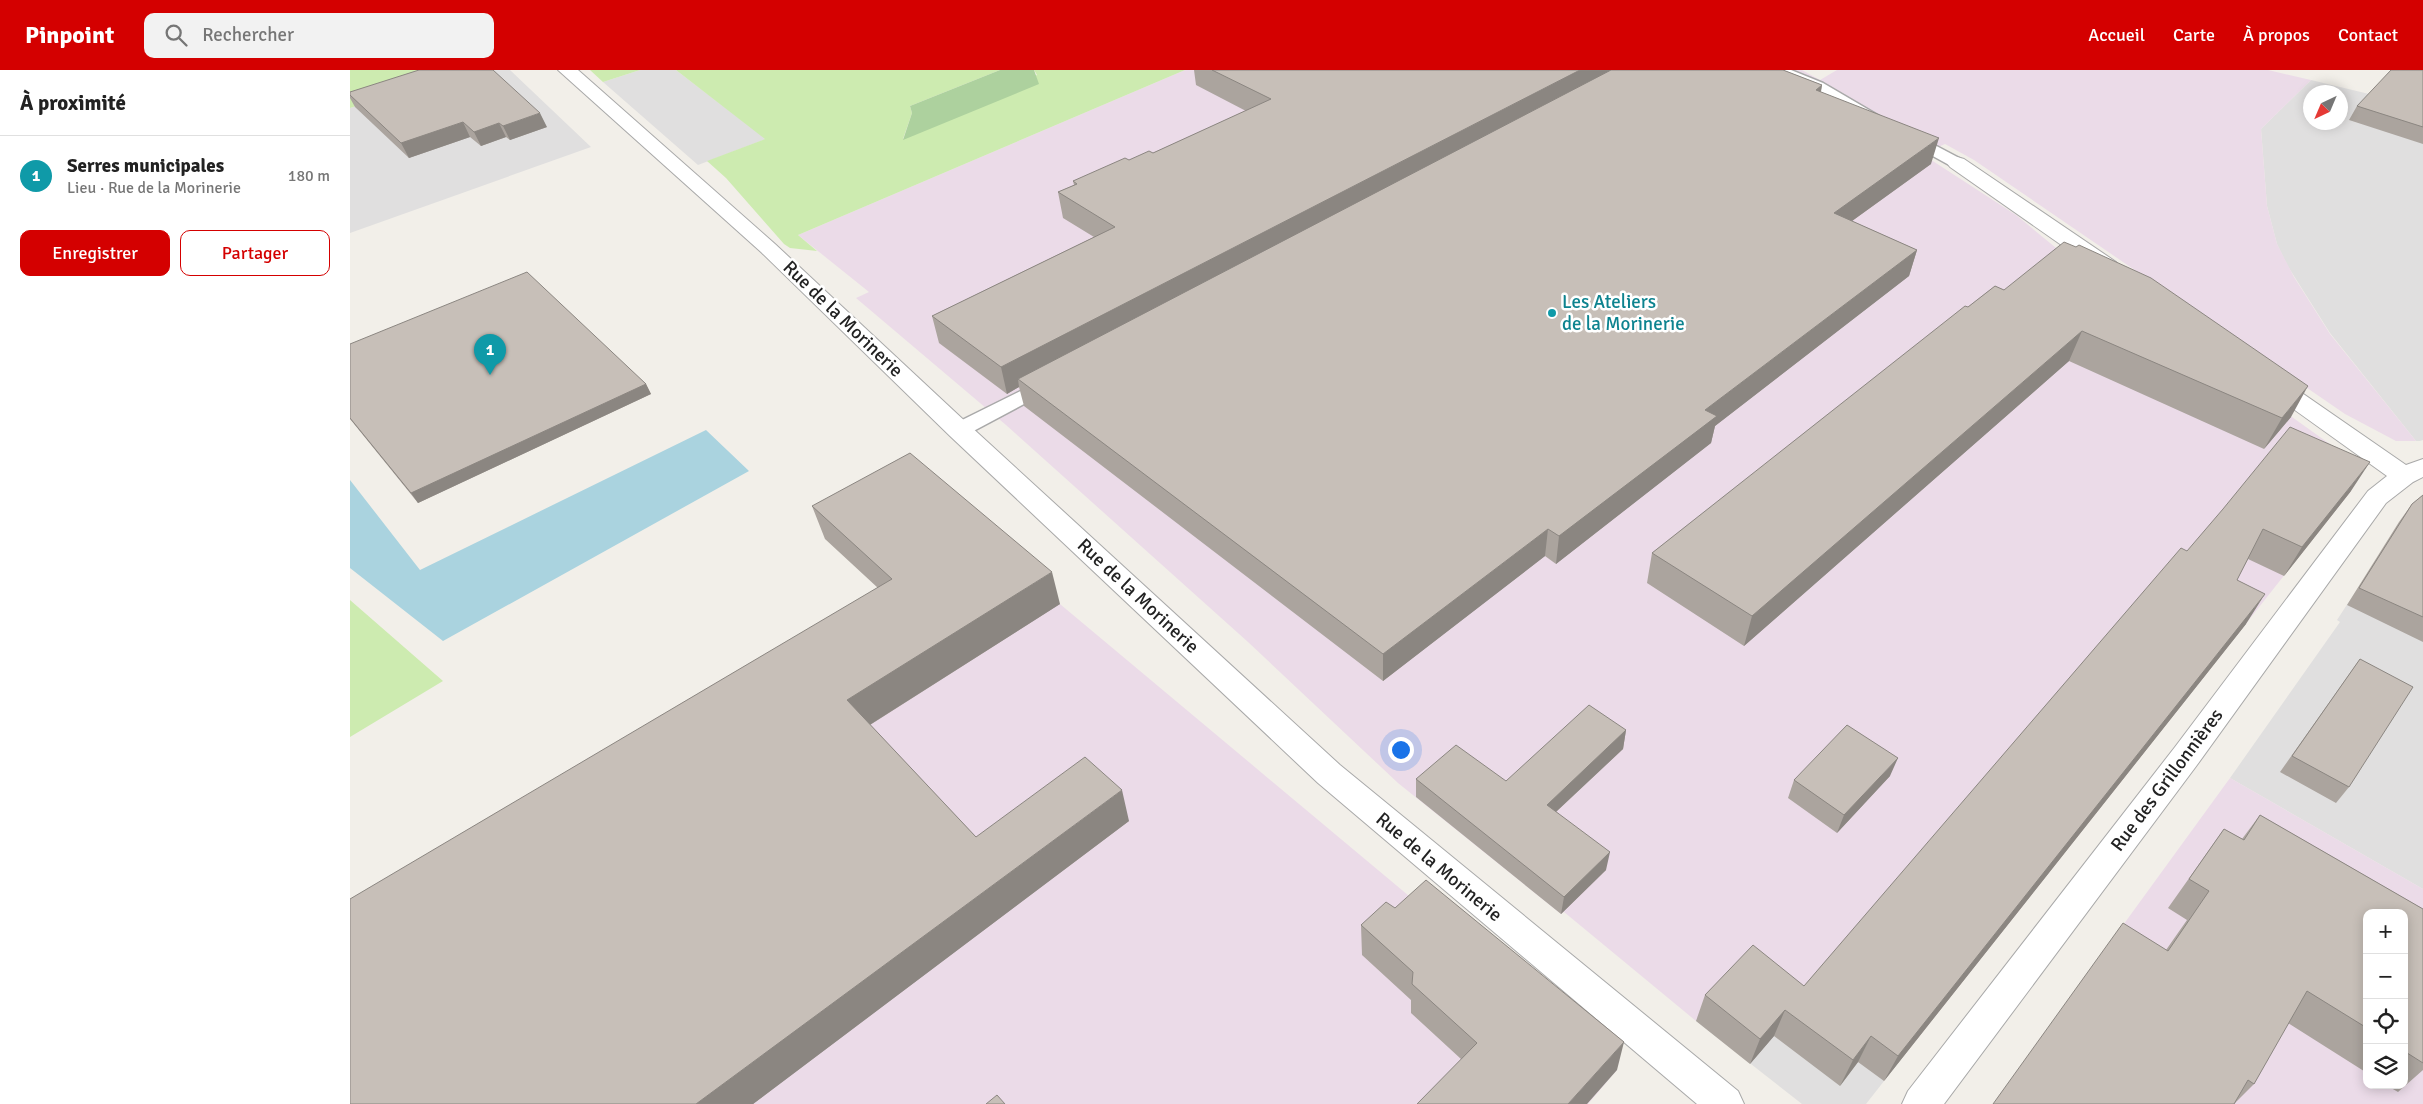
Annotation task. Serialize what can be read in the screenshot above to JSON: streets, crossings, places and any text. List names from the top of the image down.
{
  "streets": {
    "street": ["Rue de la Morinerie", "Rue des Grillonnières"]
  },
  "places": ["Les Ateliers de la Morinerie"],
  "north": "bottom left",
  "page": {
    "header": "Pinpoint",
    "search": "Rechercher",
    "nav": [
      "Accueil",
      "Carte",
      "À propos",
      "Contact"
    ],
    "heading": "À proximité",
    "list": [
      {
        "mark": "1",
        "name": "Serres municipales",
        "note": "Lieu · Rue de la Morinerie",
        "value": "180 m"
      }
    ],
    "buttons": ["Enregistrer", "Partager"],
    "pins": "1",
    "map_buttons": ["+", "−"]
  }
}
